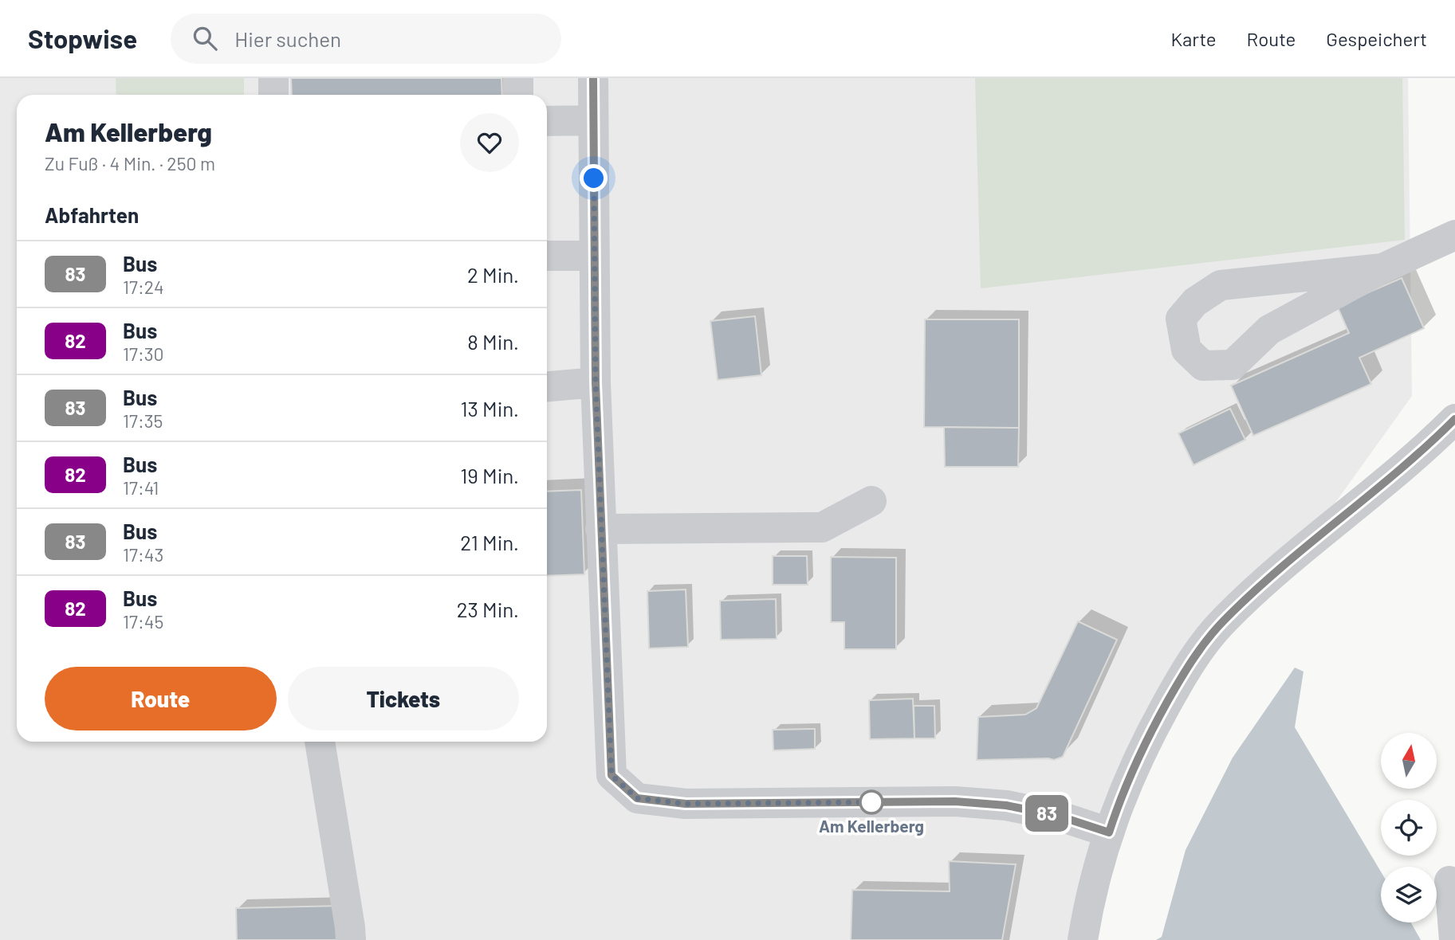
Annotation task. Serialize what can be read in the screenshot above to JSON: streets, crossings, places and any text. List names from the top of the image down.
{
  "places": ["Am Kellerberg"],
  "lines": ["bus line 83"],
  "north": "top",
  "page": {
    "header": "Stopwise",
    "search": "Hier suchen",
    "nav": ["Karte", "Route", "Gespeichert"],
    "on_map": "83",
    "heading": [
      ["Am Kellerberg", "Zu Fuß · 4 Min. · 250 m"],
      "Abfahrten"
    ],
    "list": [
      {
        "mark": "83",
        "name": "Bus",
        "note": "17:24",
        "value": "2 Min."
      },
      {
        "mark": "82",
        "name": "Bus",
        "note": "17:30",
        "value": "8 Min."
      },
      {
        "mark": "83",
        "name": "Bus",
        "note": "17:35",
        "value": "13 Min."
      },
      {
        "mark": "82",
        "name": "Bus",
        "note": "17:41",
        "value": "19 Min."
      },
      {
        "mark": "83",
        "name": "Bus",
        "note": "17:43",
        "value": "21 Min."
      },
      {
        "mark": "82",
        "name": "Bus",
        "note": "17:45",
        "value": "23 Min."
      }
    ],
    "buttons": ["Route", "Tickets"]
  }
}
